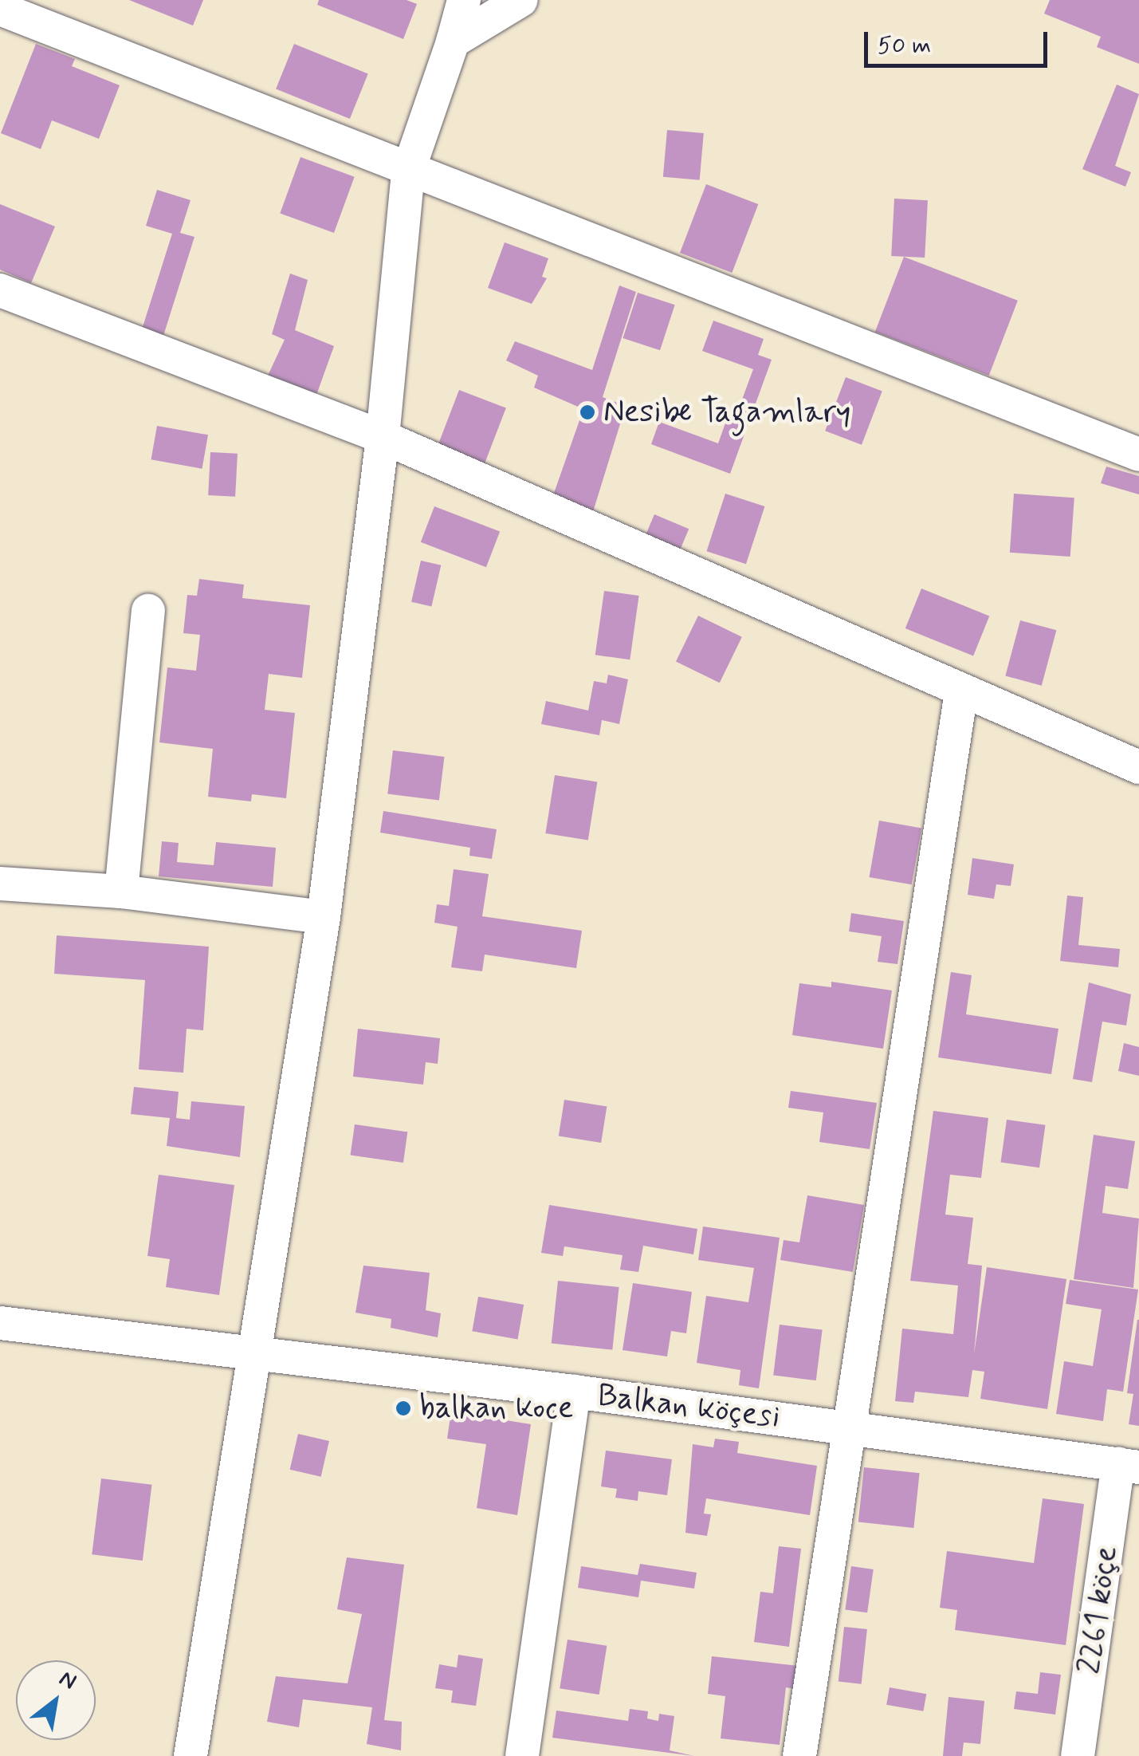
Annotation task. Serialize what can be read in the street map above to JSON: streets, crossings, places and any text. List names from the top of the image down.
{
  "streets": {
    "street": ["Balkan köçesi", "2261 köçe"]
  },
  "crossings": [
    ["Balkan köçesi", "2261 köçe"]
  ],
  "places": ["Nesibe Tagamlary", "balkan koce"],
  "scale_bar": "50 m",
  "north": "top right"
}
